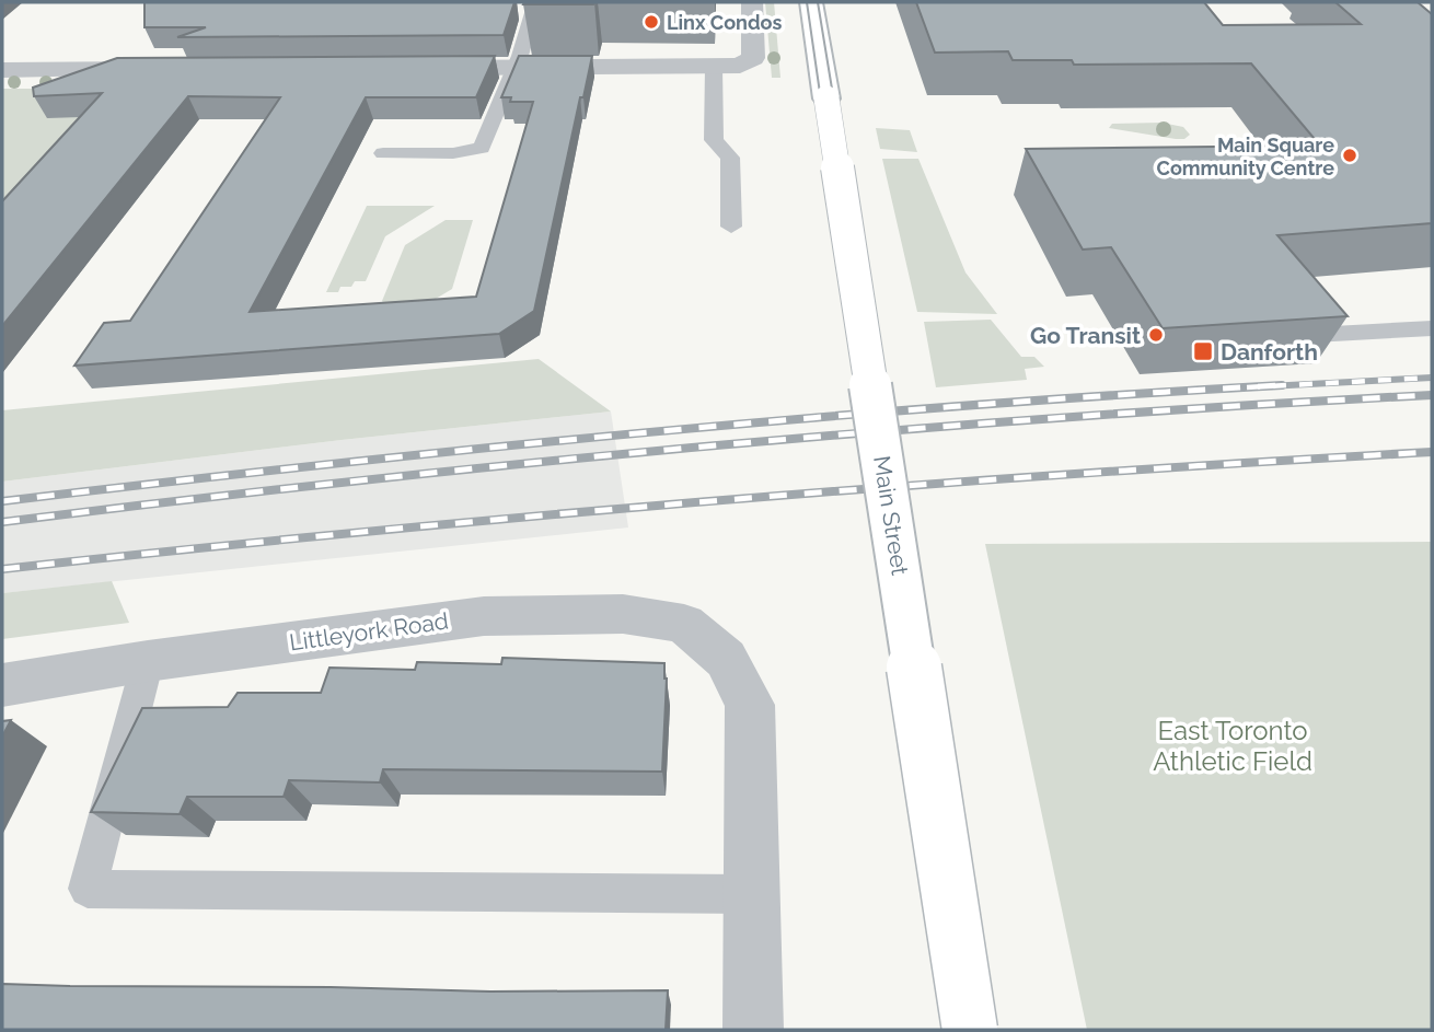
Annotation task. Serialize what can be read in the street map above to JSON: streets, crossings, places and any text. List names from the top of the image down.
{
  "streets": {
    "street": ["Main Street", "Littleyork Road"]
  },
  "parks": ["East Toronto Athletic Field"],
  "places": {
    "other": ["Linx Condos", "Main Square Community Centre", "Go Transit"],
    "transit": ["Danforth"]
  }
}
